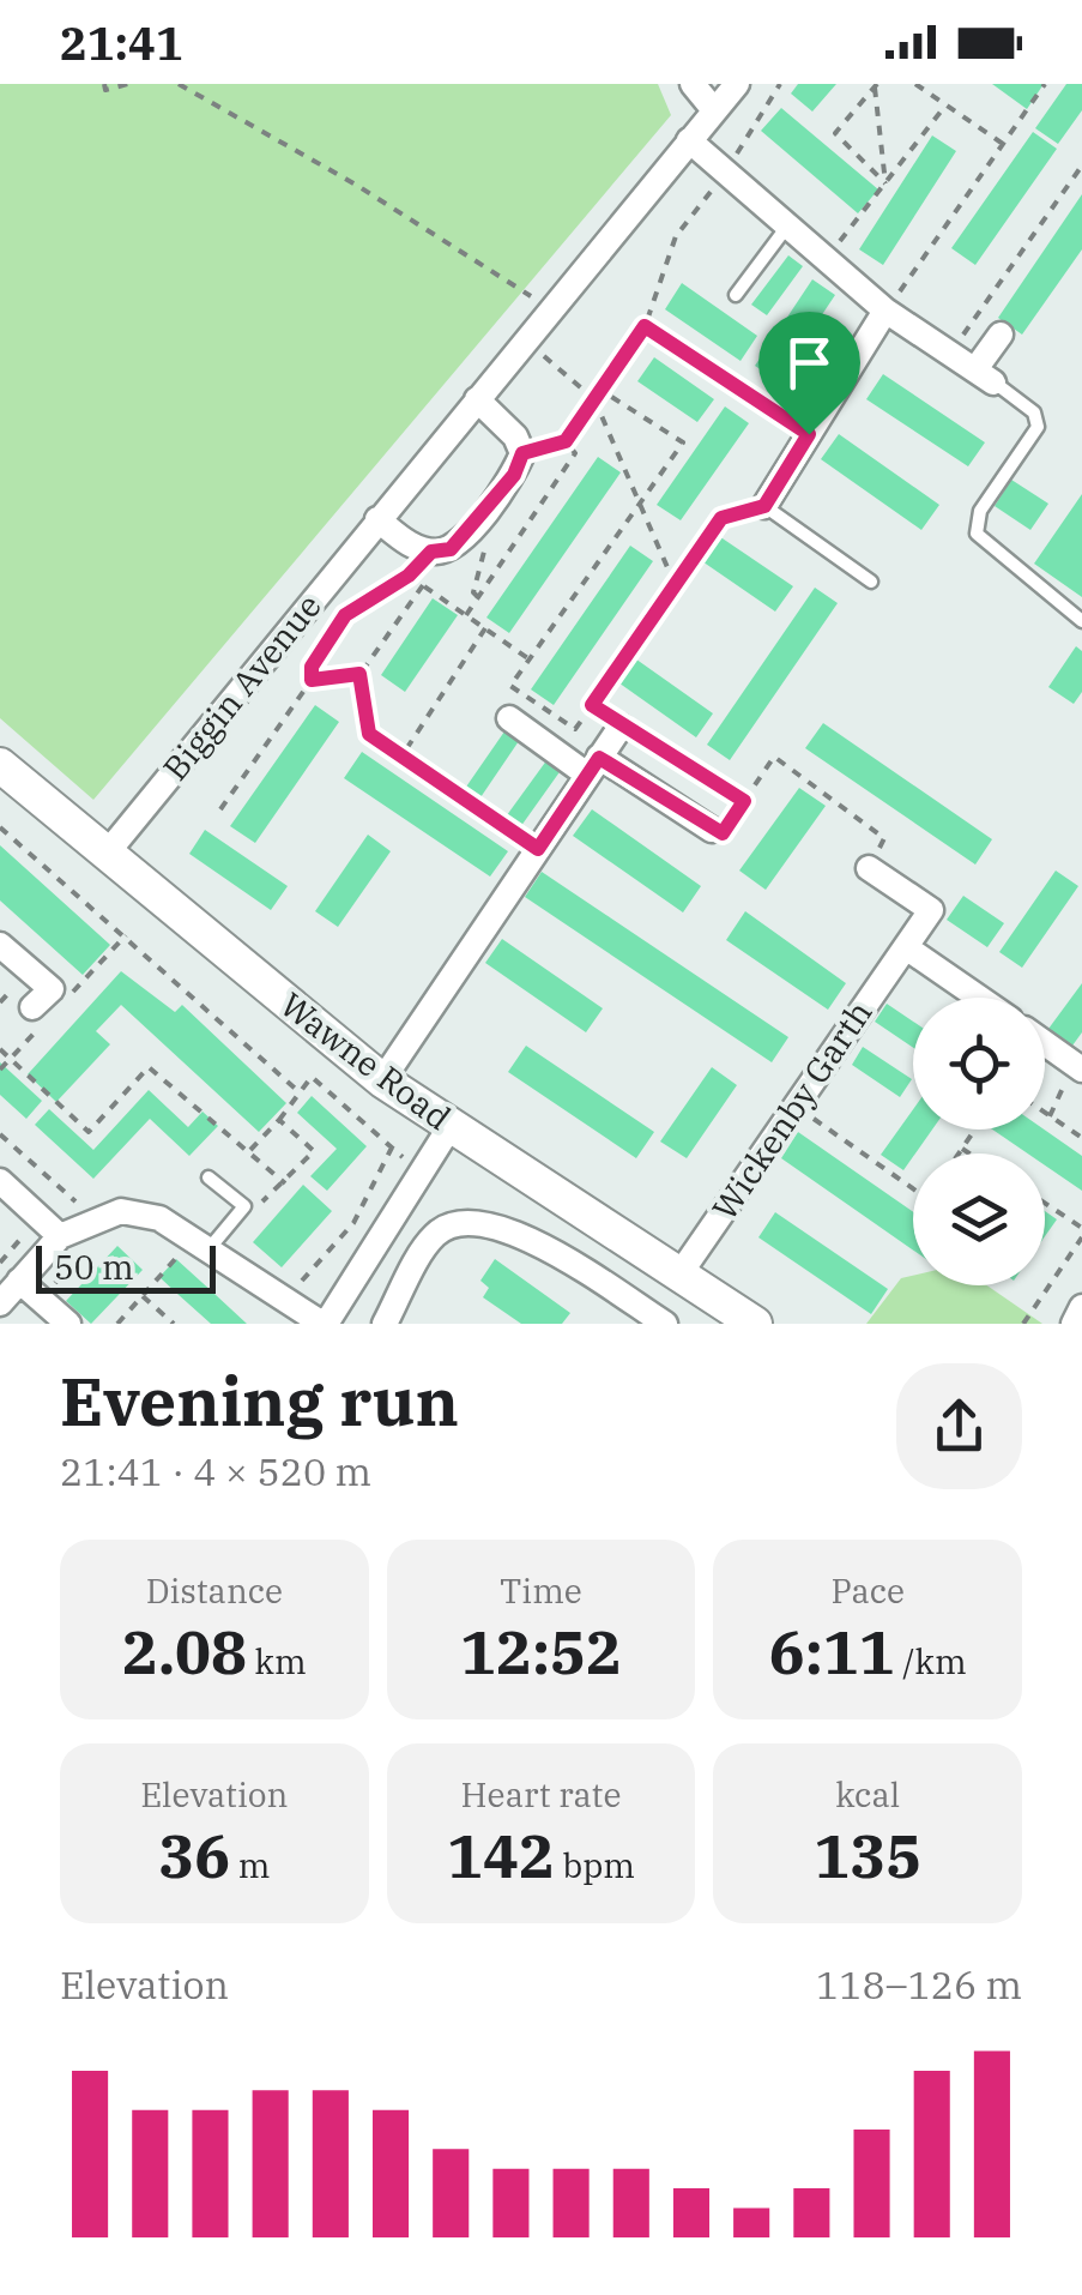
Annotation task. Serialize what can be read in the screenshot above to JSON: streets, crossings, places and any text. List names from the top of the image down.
{
  "streets": {
    "street": ["Biggin Avenue", "Wawne Road", "Wickenby Garth"]
  },
  "crossings": [
    ["Biggin Avenue", "Wawne Road"],
    ["Wawne Road", "Wickenby Garth"]
  ],
  "scale_bar": "50 m",
  "page": {
    "status": "21:41",
    "scale": "50 m",
    "heading": ["Evening run", "21:41 · 4 × 520 m"],
    "stats": [
      ["Distance", "2.08 km"],
      ["Time", "12:52"],
      ["Pace", "6:11 /km"],
      ["Elevation", "36 m"],
      ["Heart rate", "142 bpm"],
      ["kcal", "135"]
    ],
    "chart": ["Elevation", "118–126 m"]
  }
}
